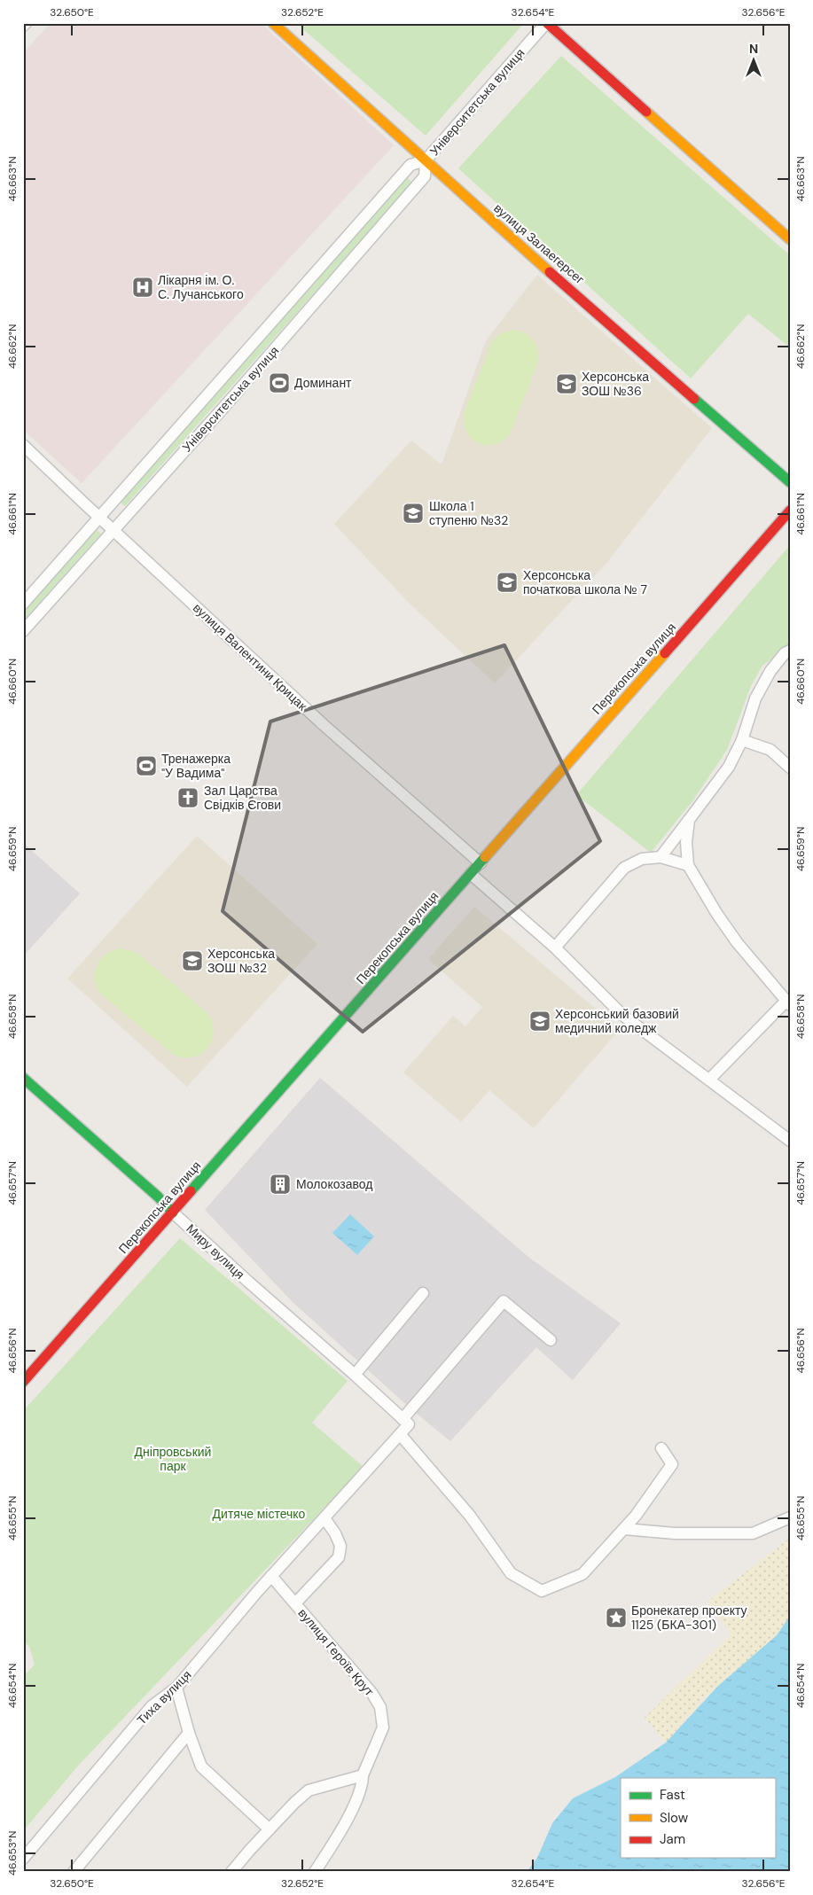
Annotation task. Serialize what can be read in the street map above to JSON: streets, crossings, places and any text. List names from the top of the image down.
{
  "streets": {
    "main road": ["вулиця Залаегерсег", "Перекопська вулиця", "Миру вулиця"],
    "street": [
      "Університетська вулиця",
      "вулиця Валентини Крицак",
      "вулиця Героїв Крут",
      "Тиха вулиця"
    ]
  },
  "crossings": [
    ["Університетська вулиця", "вулиця Залаегерсег"],
    ["Університетська вулиця", "вулиця Валентини Крицак"],
    ["вулиця Валентини Крицак", "Перекопська вулиця"],
    ["Перекопська вулиця", "Миру вулиця"],
    ["Миру вулиця", "Тиха вулиця"],
    ["вулиця Героїв Крут", "Тиха вулиця"]
  ],
  "parks": ["Дніпровський парк", "Дитяче містечко"],
  "places": {
    "hospital": ["Лікарня ім. О. С. Лучанського"],
    "sports": ["Доминант", "Тренажерка \"У Вадима\""],
    "school or university": [
      "Херсонська ЗОШ №36",
      "Школа 1 ступеню №32",
      "Херсонська початкова школа № 7",
      "Херсонська ЗОШ №32",
      "Херсонський базовий медичний коледж"
    ],
    "church": ["Зал Царства Свідків Єгови"],
    "building": ["Молокозавод"],
    "place": ["Бронекатер проекту 1125 (БКА-301)"]
  },
  "legend": ["Fast", "Slow", "Jam"],
  "north": "top",
  "coordinates": [
    "32.650°E",
    "32.652°E",
    "32.654°E",
    "32.656°E",
    "46.663°N",
    "46.662°N",
    "46.661°N",
    "46.660°N",
    "46.659°N",
    "46.658°N",
    "46.657°N",
    "46.656°N",
    "46.655°N",
    "46.654°N",
    "46.653°N"
  ]
}
